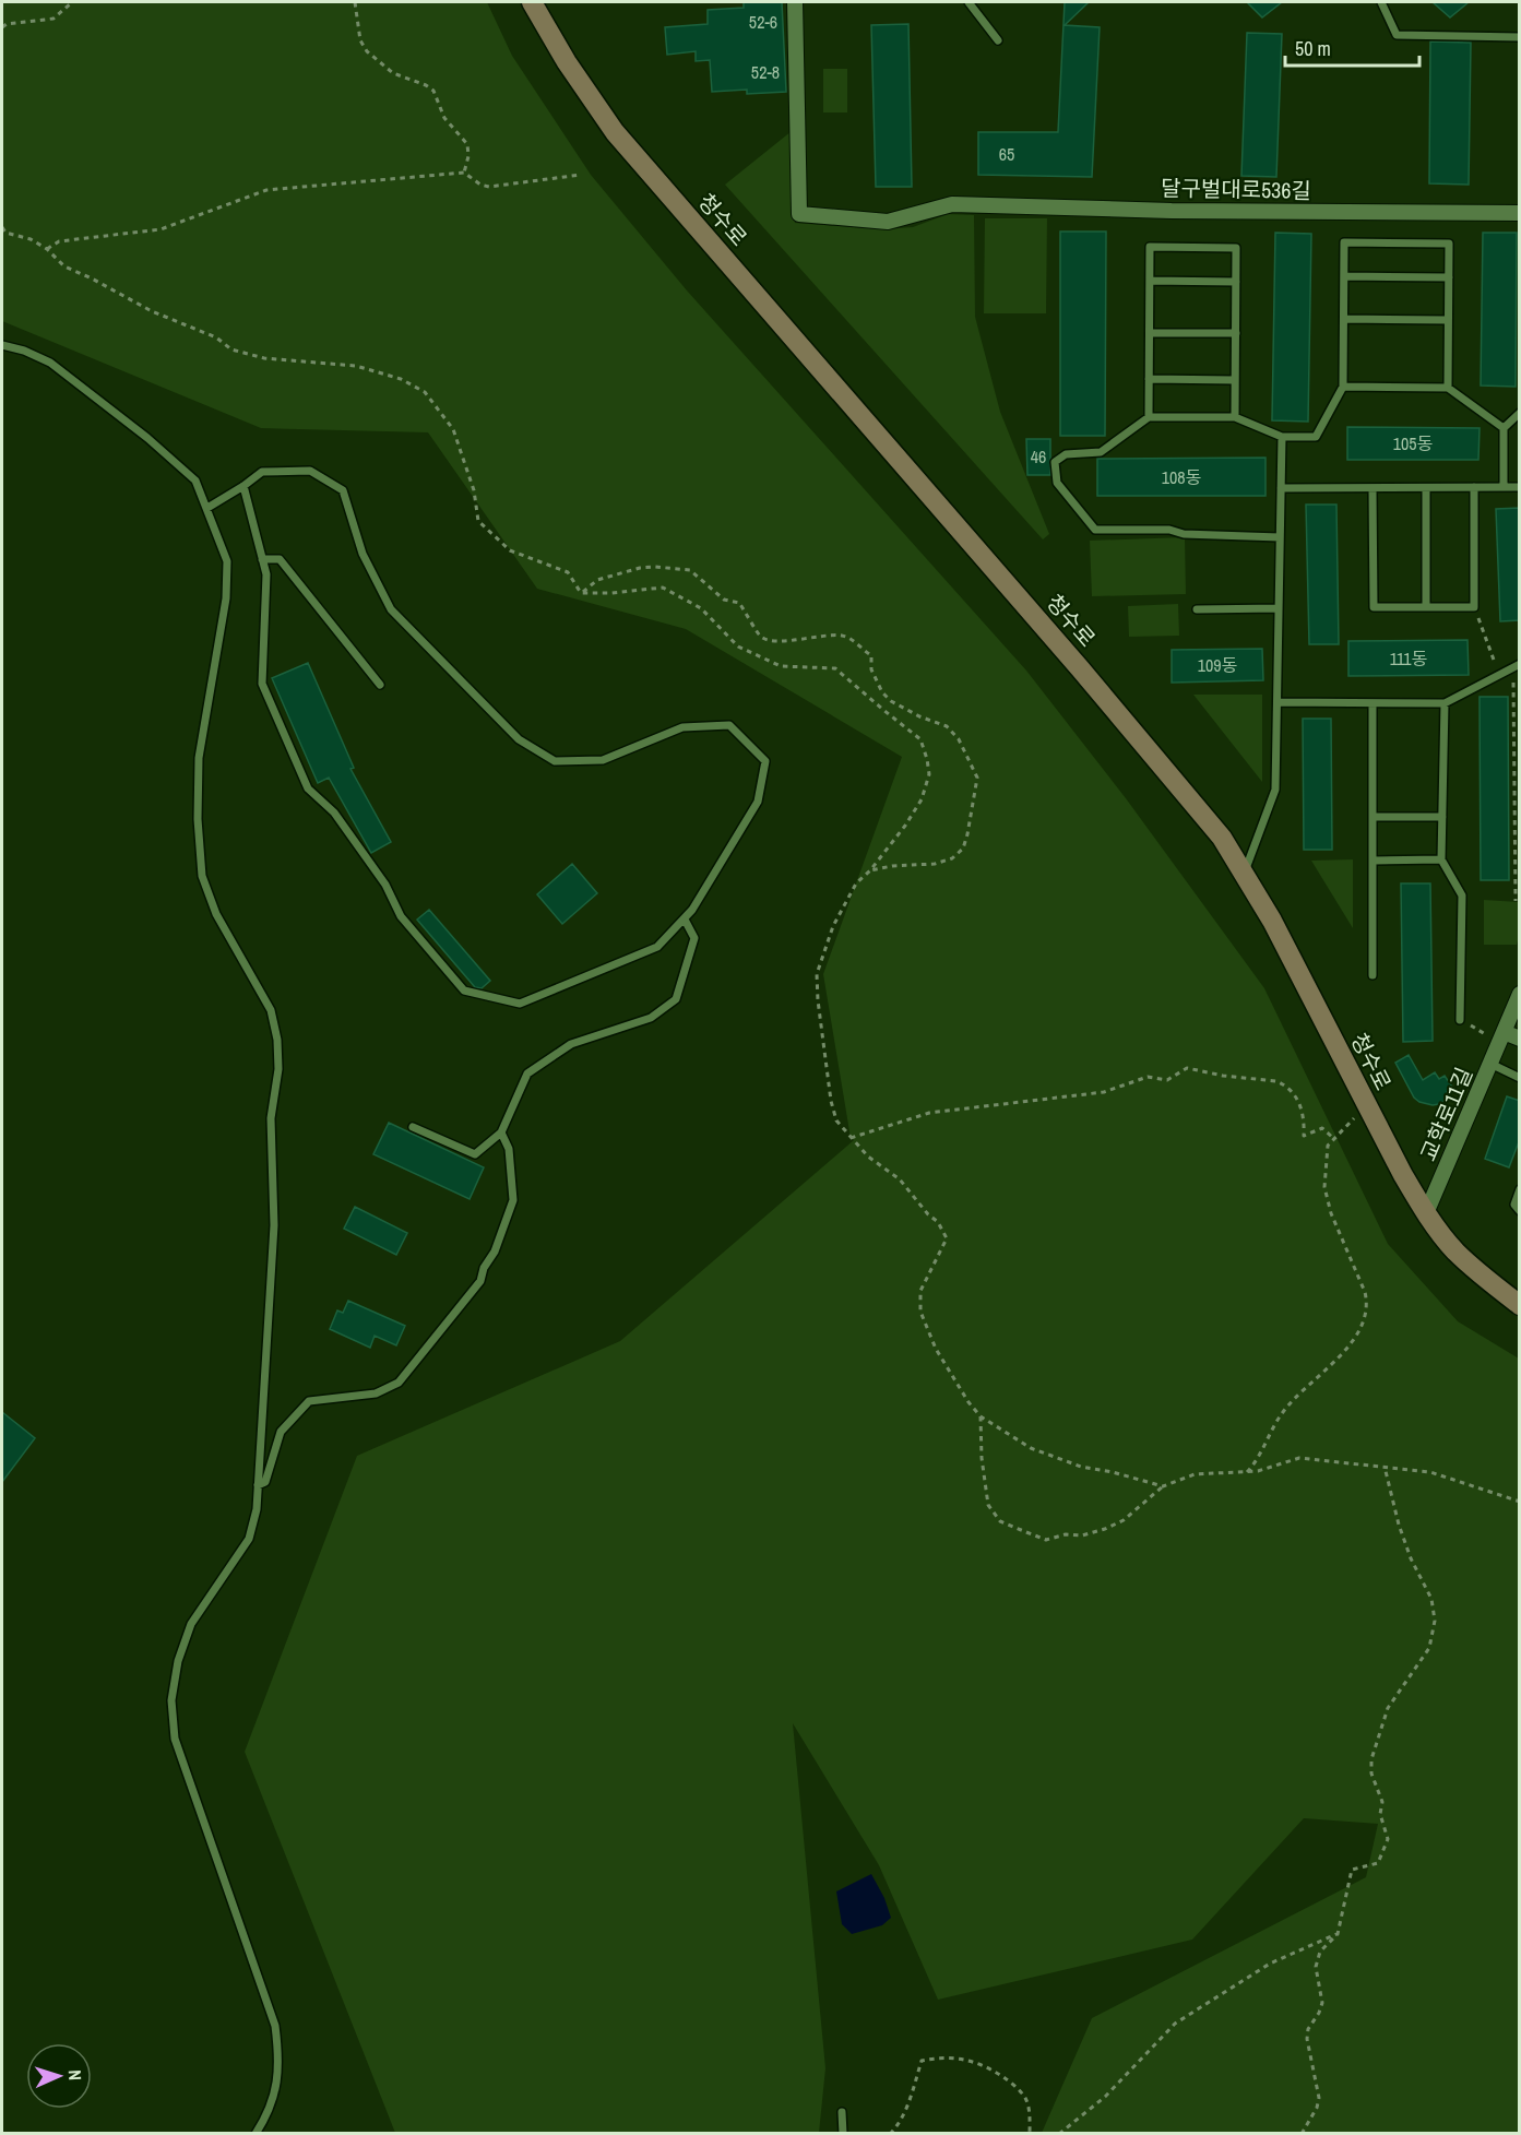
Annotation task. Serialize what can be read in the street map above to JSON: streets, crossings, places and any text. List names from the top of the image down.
{
  "streets": {
    "main road": ["청수로"],
    "street": ["달구벌대로536길", "교학로11길"]
  },
  "crossings": [
    ["청수로", "교학로11길"]
  ],
  "house_numbers": [
    "52-6",
    "52-8",
    "65",
    "105동",
    "46",
    "108동",
    "111동",
    "109동"
  ],
  "scale_bar": "50 m",
  "north": "right"
}
